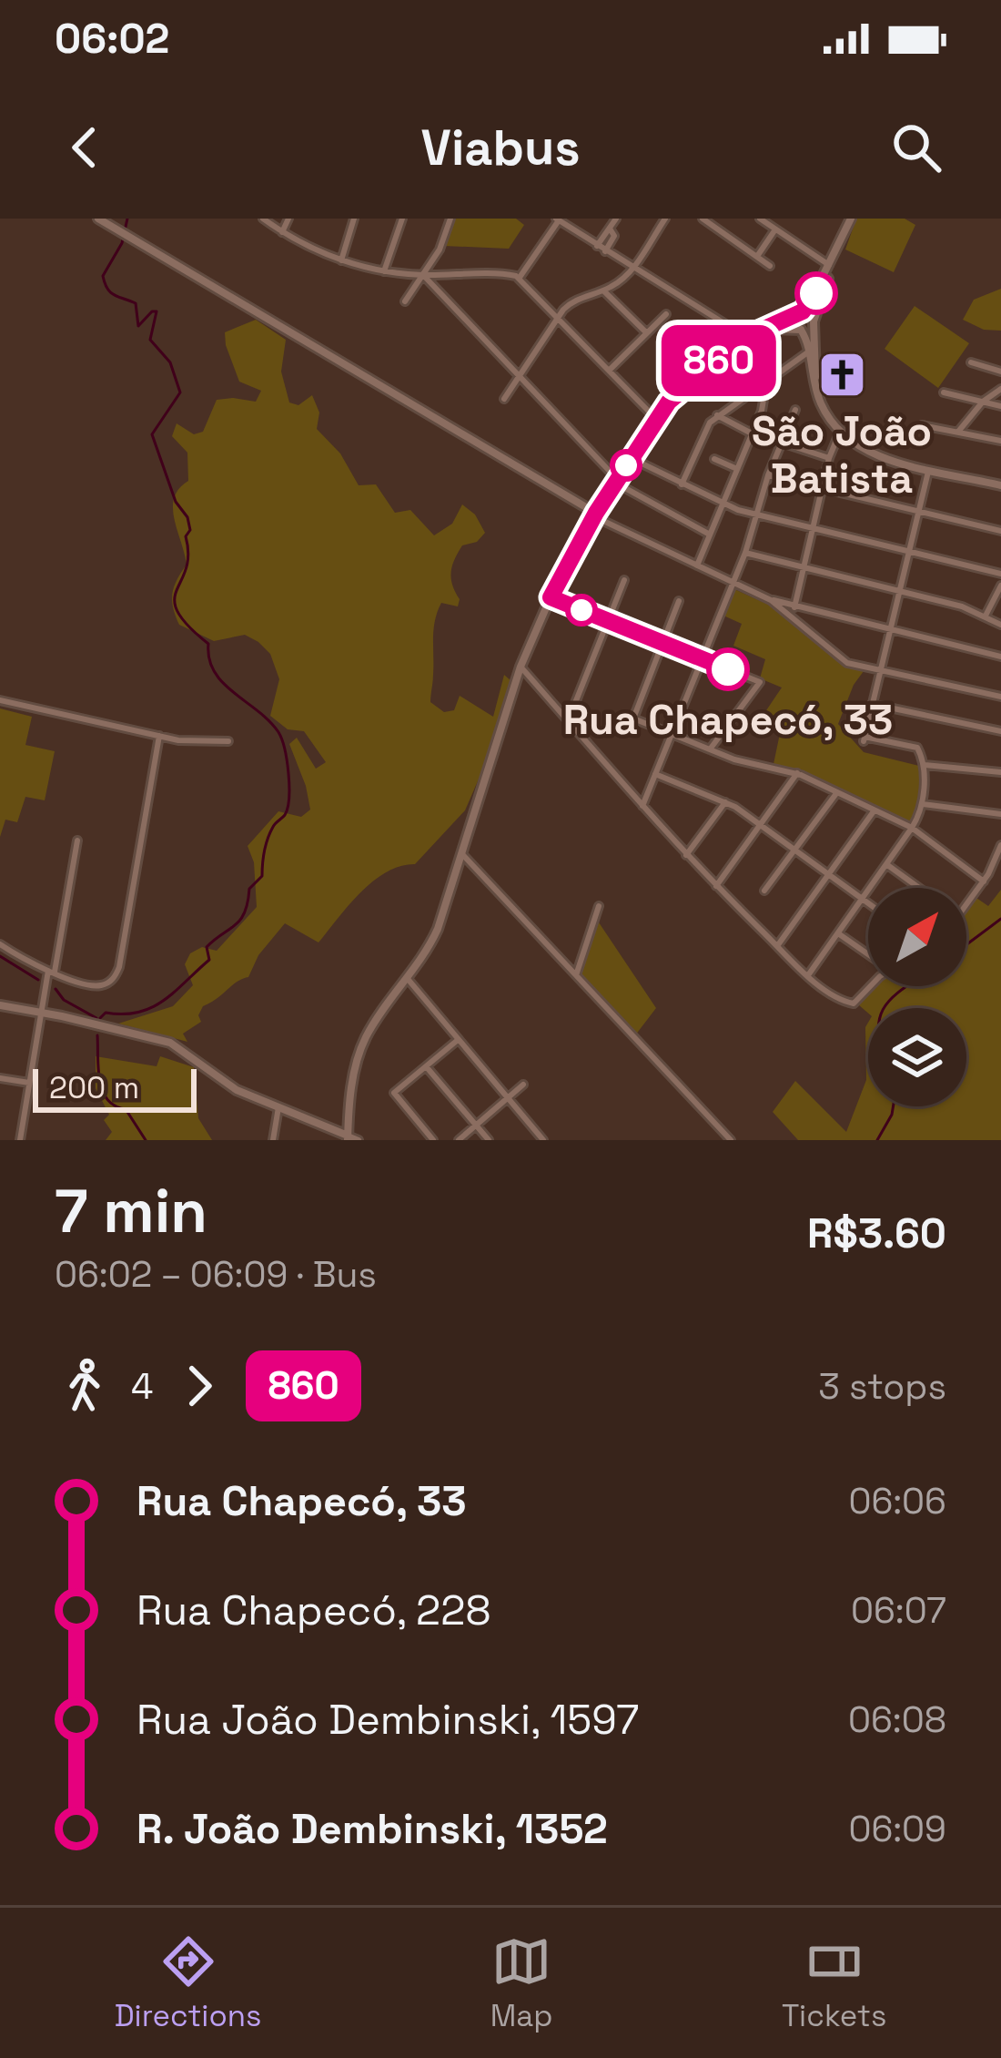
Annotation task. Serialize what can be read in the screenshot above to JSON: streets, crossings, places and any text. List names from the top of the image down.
{
  "places": {
    "church": ["São João Batista"],
    "other": ["Rua Chapecó, 33"]
  },
  "lines": ["bus line 860"],
  "scale_bar": "200 m",
  "north": "top right",
  "page": {
    "status": "06:02",
    "header": "Viabus",
    "on_map": "860",
    "scale": "200 m",
    "heading": ["7 min", "06:02 – 06:09 · Bus", "R$3.60"],
    "legs": ["4", "860", "3 stops"],
    "list": [
      {
        "name": "Rua Chapecó, 33",
        "value": "06:06"
      },
      {
        "name": "Rua Chapecó, 228",
        "value": "06:07"
      },
      {
        "name": "Rua João Dembinski, 1597",
        "value": "06:08"
      },
      {
        "name": "R. João Dembinski, 1352",
        "value": "06:09"
      }
    ],
    "tabs": ["Directions", "Map", "Tickets"]
  }
}
